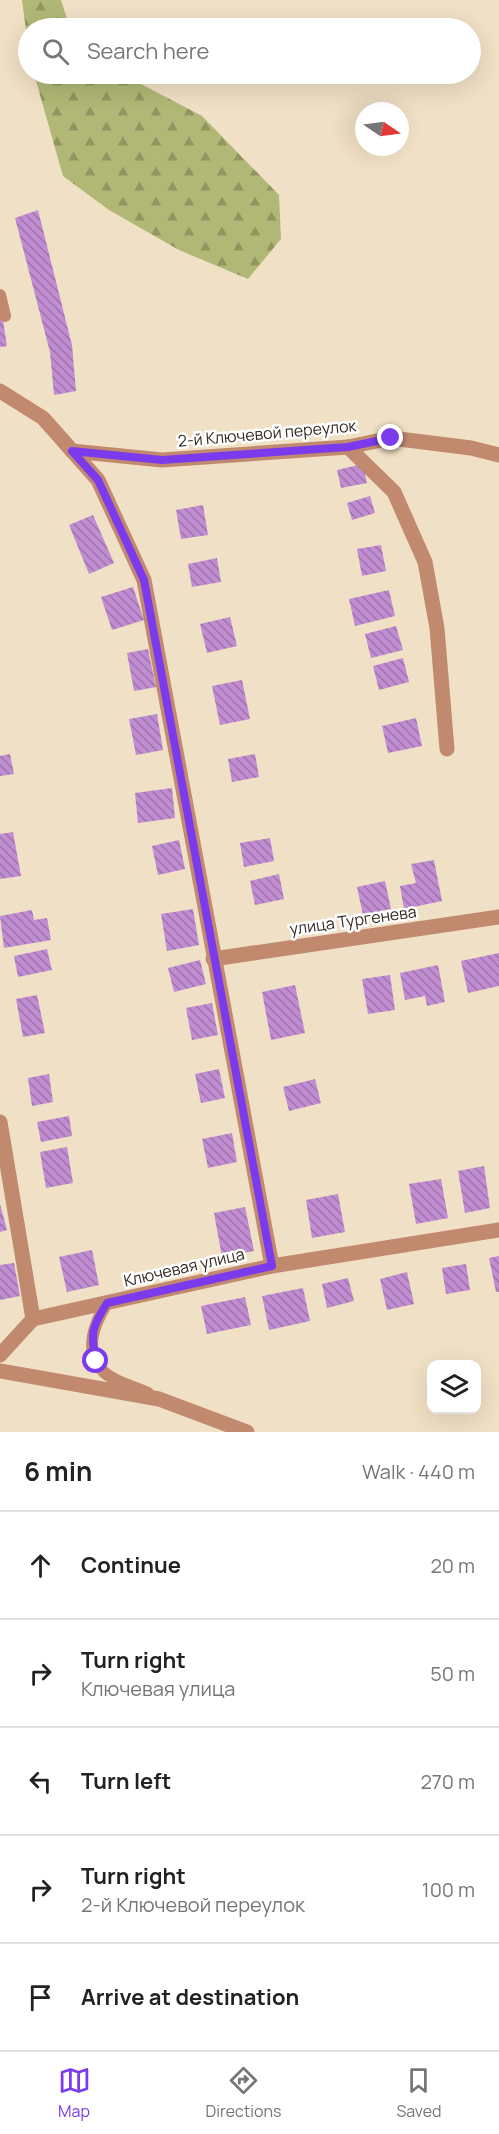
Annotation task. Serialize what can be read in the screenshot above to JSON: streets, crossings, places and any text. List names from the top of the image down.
{
  "streets": {
    "street": ["2-й Ключевой переулок", "улица Тургенева", "Ключевая улица"]
  },
  "north": "right",
  "page": {
    "search": "Search here",
    "heading": ["6 min", "Walk · 440 m"],
    "list": [
      ["Continue", "20 m"],
      ["Turn right", "Ключевая улица", "50 m"],
      ["Turn left", "270 m"],
      ["Turn right", "2-й Ключевой переулок", "100 m"],
      "Arrive at destination"
    ],
    "nav": ["Map", "Directions", "Saved"]
  }
}
